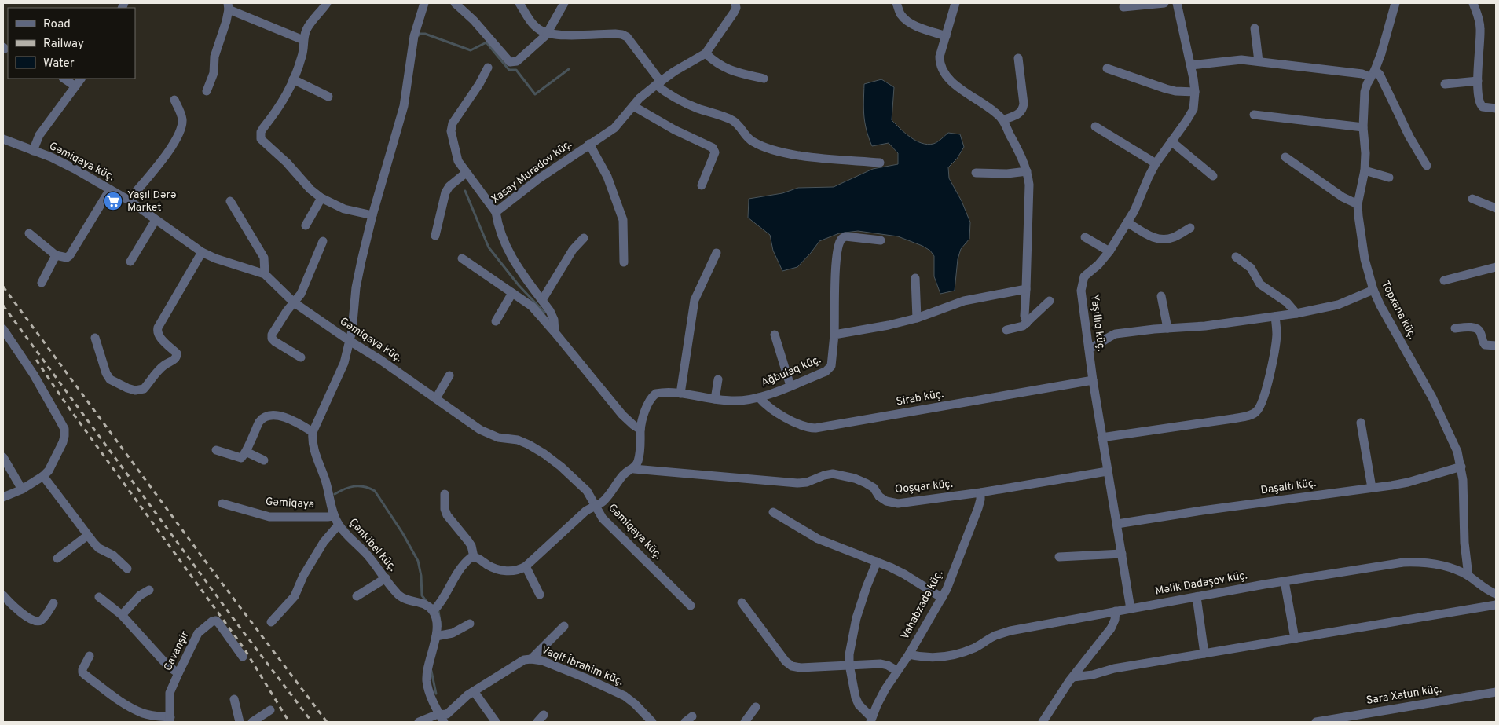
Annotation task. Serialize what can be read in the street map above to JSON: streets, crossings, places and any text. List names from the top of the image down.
{
  "streets": {
    "street": [
      "Gəmiqaya küç.",
      "Xasay Muradov küç.",
      "Topxana küç.",
      "Yaşıllıq küç.",
      "Ağbulaq küç.",
      "Sirab küç.",
      "Qoşqar küç.",
      "Daşaltı küç.",
      "Gəmiqaya",
      "Çənkibel küç.",
      "Məlik Dadaşov küç.",
      "Vahabzadə küç.",
      "Cavanşir",
      "Vaqif İbrahim küç.",
      "Sara Xatun küç."
    ]
  },
  "crossings": [
    ["Xasay Muradov küç.", "Ağbulaq küç."],
    ["Topxana küç.", "Daşaltı küç."],
    ["Topxana küç.", "Məlik Dadaşov küç."],
    ["Yaşıllıq küç.", "Sirab küç."],
    ["Yaşıllıq küç.", "Qoşqar küç."],
    ["Yaşıllıq küç.", "Daşaltı küç."],
    ["Yaşıllıq küç.", "Məlik Dadaşov küç."],
    ["Ağbulaq küç.", "Sirab küç."],
    ["Ağbulaq küç.", "Qoşqar küç."],
    ["Qoşqar küç.", "Vahabzadə küç."],
    ["Gəmiqaya", "Çənkibel küç."],
    ["Məlik Dadaşov küç.", "Vahabzadə küç."]
  ],
  "places": {
    "supermarket": ["Yaşıl Dərə Market"]
  },
  "legend": ["Road", "Railway", "Water"]
}
